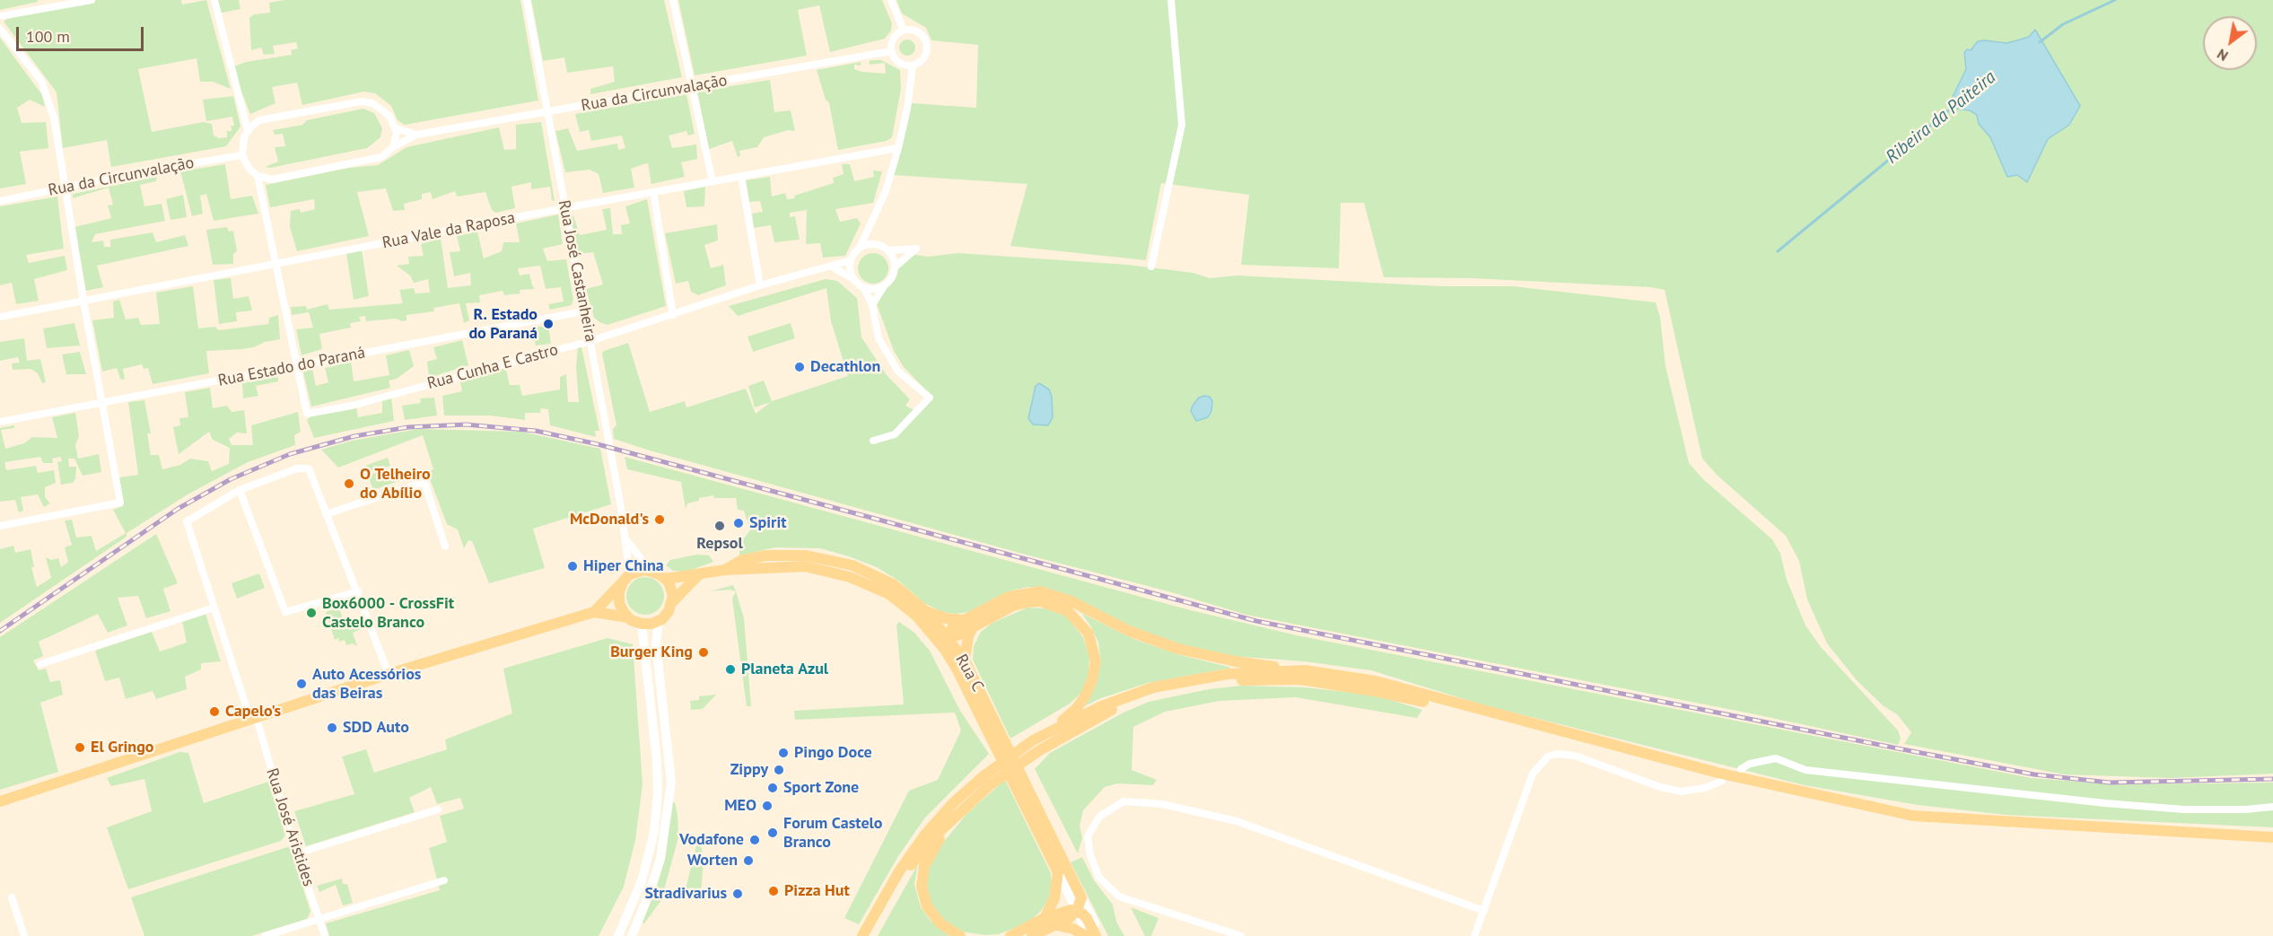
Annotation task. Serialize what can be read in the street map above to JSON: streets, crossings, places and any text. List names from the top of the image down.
{
  "streets": {
    "main road": ["Rua C"],
    "street": [
      "Rua da Circunvalação",
      "Rua Vale da Raposa",
      "Rua José Castanheira",
      "Rua Estado do Paraná",
      "Rua Cunha E Castro",
      "Rua José Aristides"
    ]
  },
  "crossings": [
    ["Rua da Circunvalação", "Rua José Castanheira"],
    ["Rua Vale da Raposa", "Rua José Castanheira"],
    ["Rua José Castanheira", "Rua Estado do Paraná"],
    ["Rua José Castanheira", "Rua Cunha E Castro"],
    ["Rua José Castanheira", "Rua C"],
    ["Rua Estado do Paraná", "Rua Cunha E Castro"]
  ],
  "water": ["Ribeira da Paiteira"],
  "places": [
    "R. Estado do Paraná",
    "Decathlon",
    "O Telheiro do Abílio",
    "McDonald's",
    "Spirit",
    "Repsol",
    "Hiper China",
    "Box6000 - CrossFit Castelo Branco",
    "Burger King",
    "Planeta Azul",
    "Auto Acessórios das Beiras",
    "Capelo's",
    "SDD Auto",
    "El Gringo",
    "Pingo Doce",
    "Zippy",
    "Sport Zone",
    "MEO",
    "Forum Castelo Branco",
    "Vodafone",
    "Worten",
    "Pizza Hut",
    "Stradivarius"
  ],
  "scale_bar": "100 m",
  "north": "bottom left"
}
